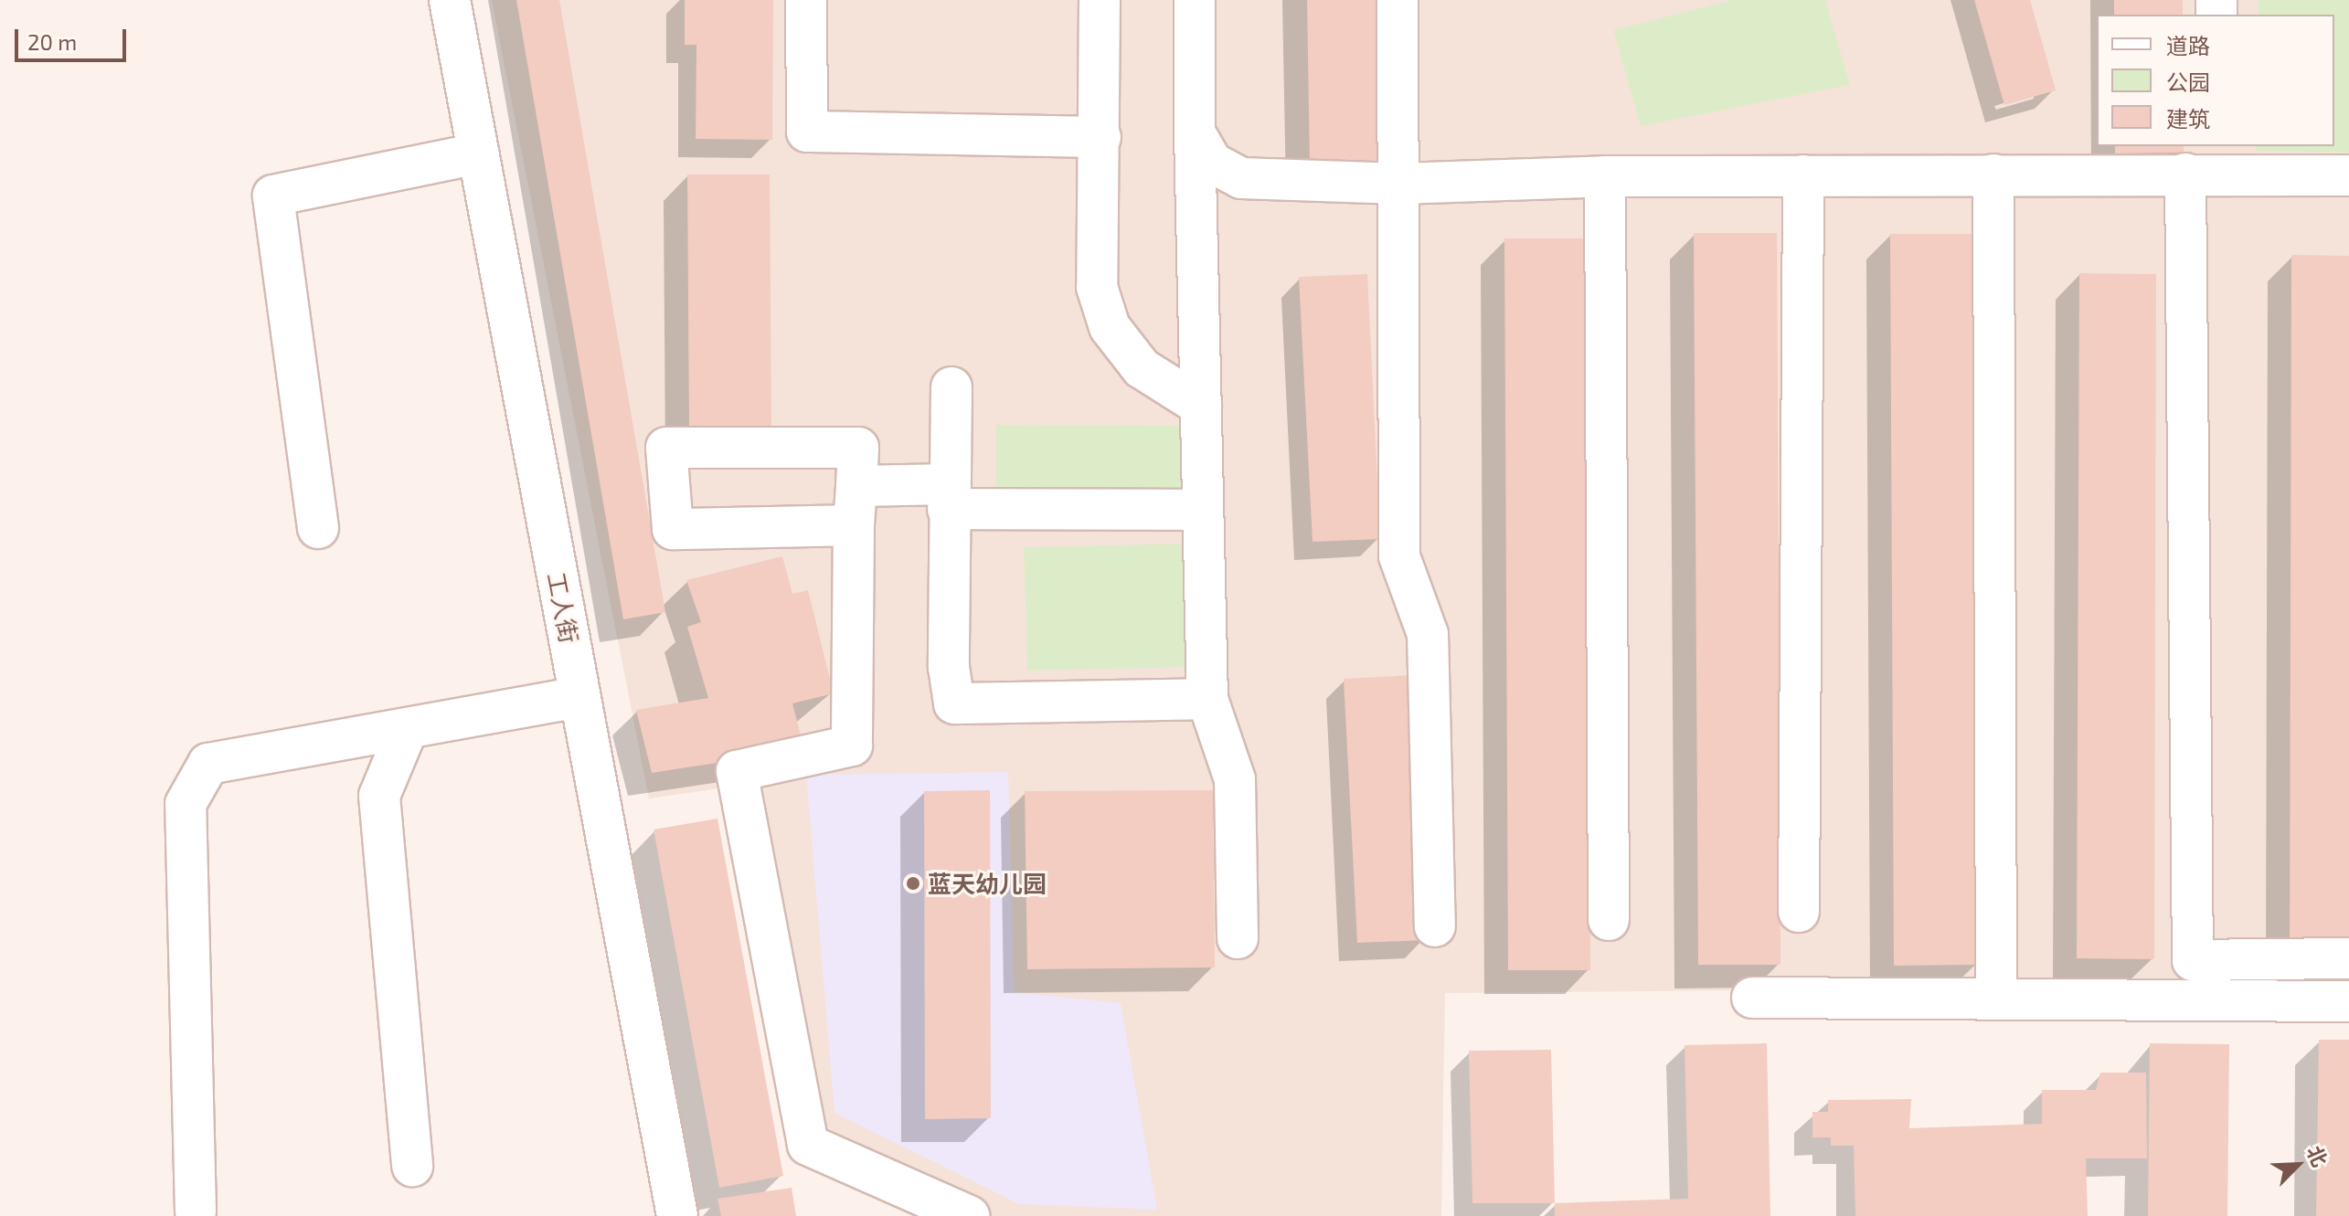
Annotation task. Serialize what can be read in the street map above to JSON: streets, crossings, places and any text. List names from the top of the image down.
{
  "streets": {
    "street": ["工人街"]
  },
  "places": ["蓝天幼儿园"],
  "legend": ["道路", "公园", "建筑"],
  "scale_bar": "20 m",
  "north": "top right"
}
